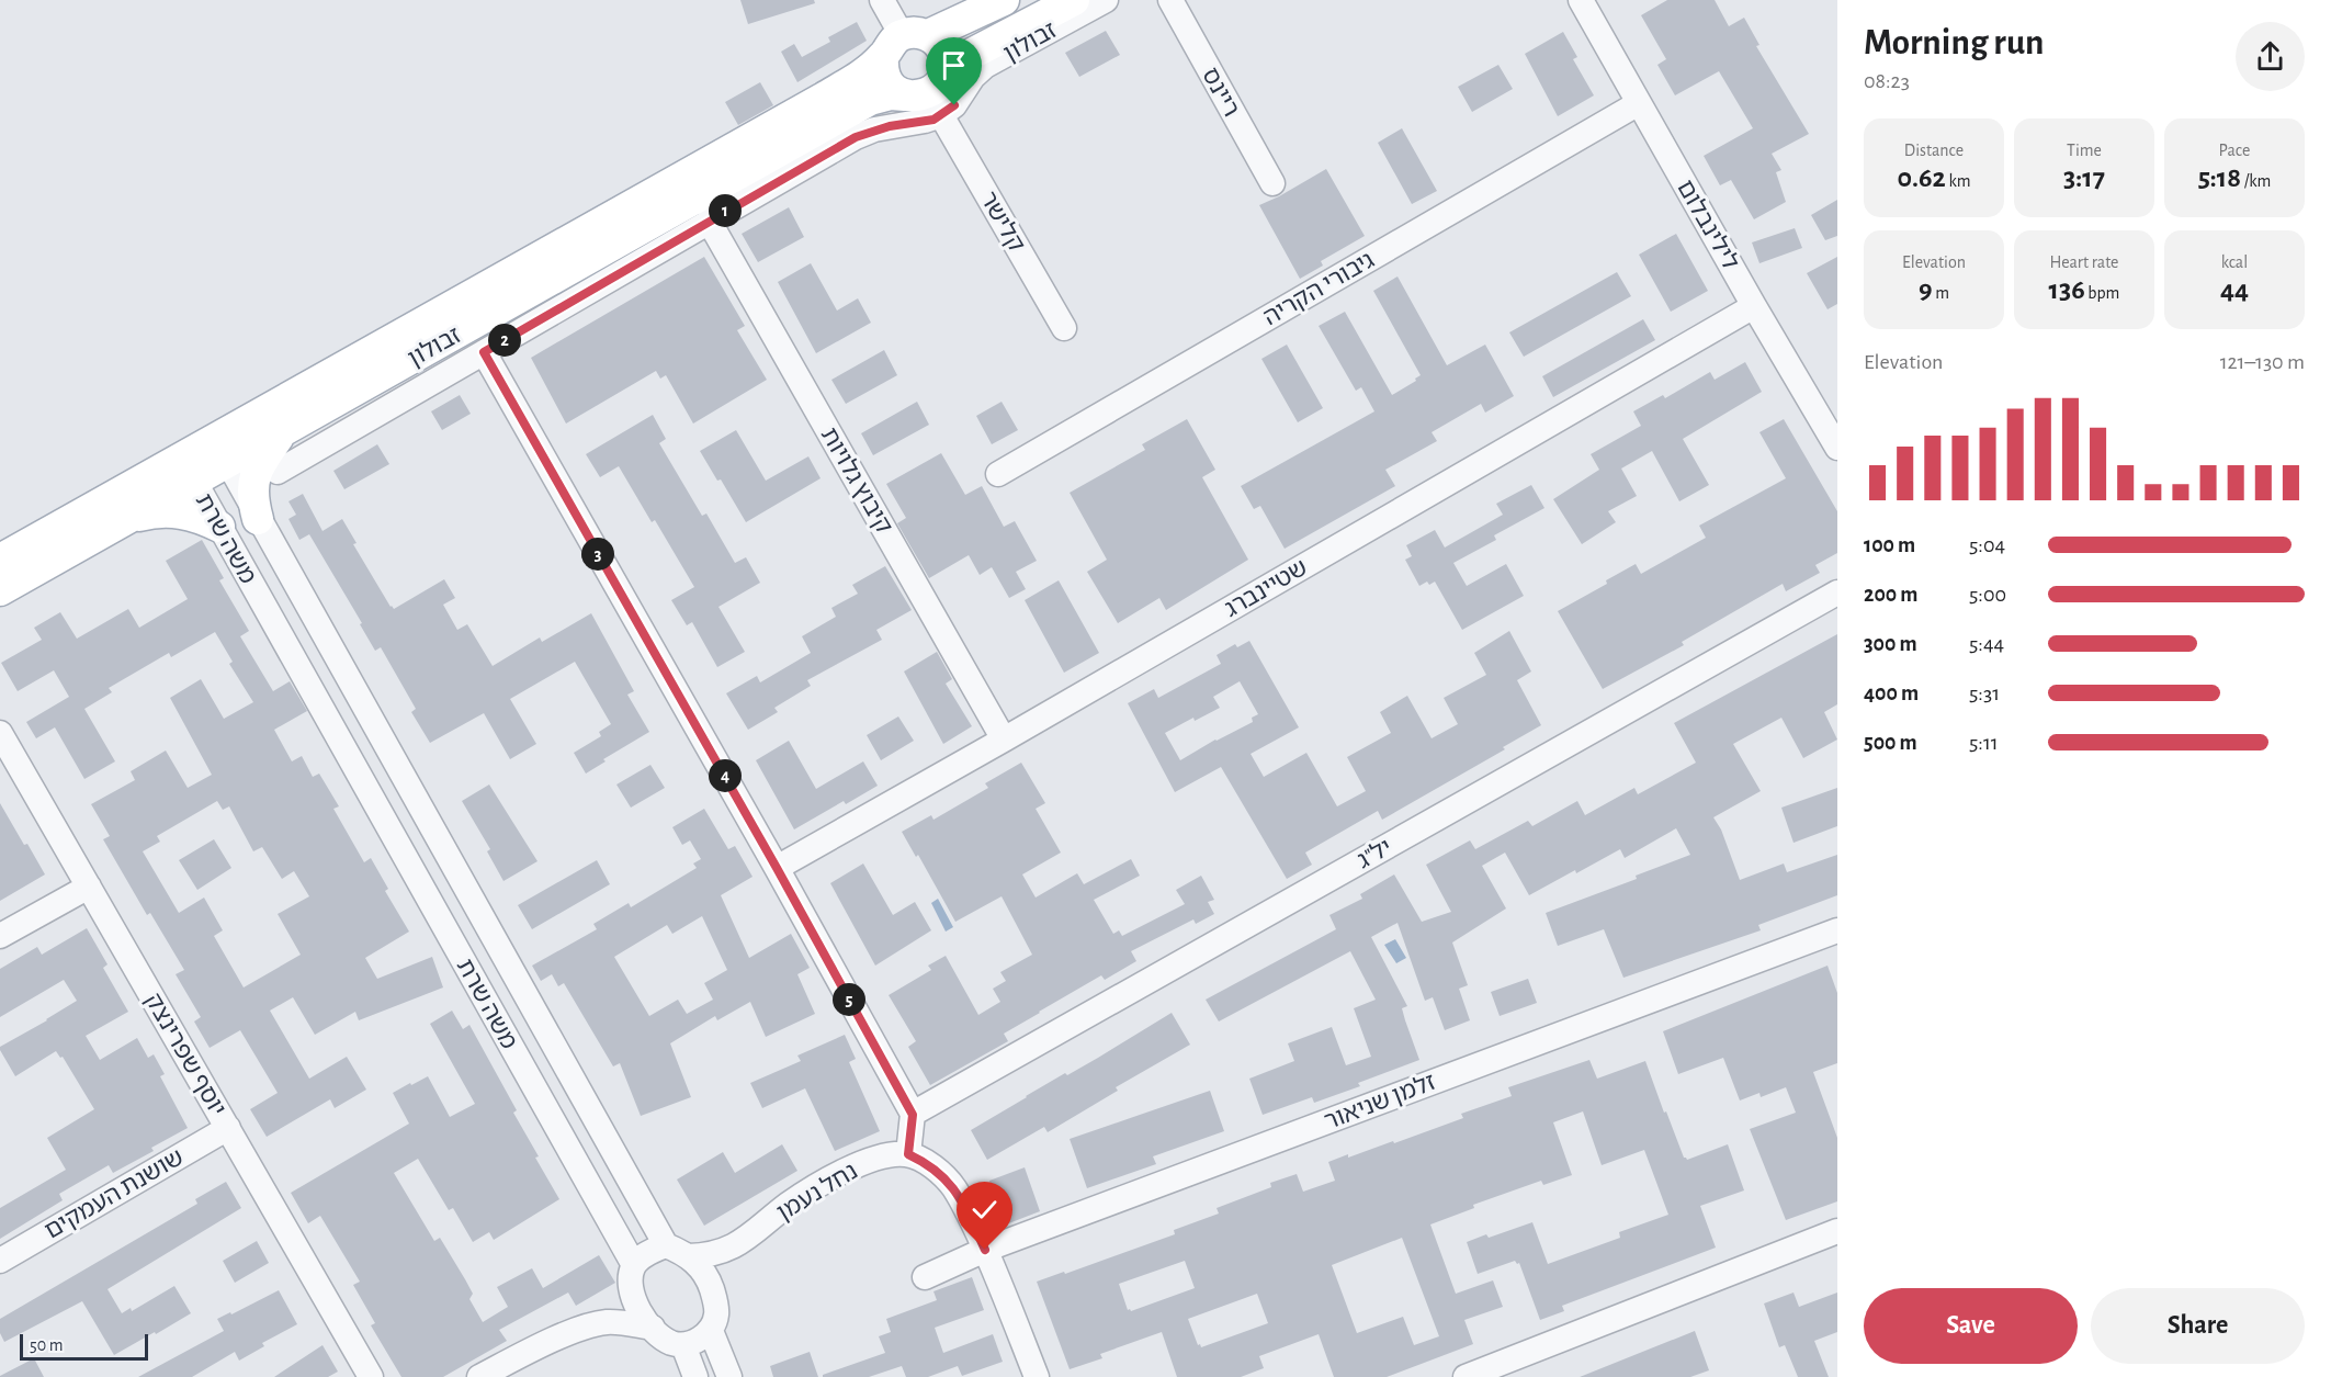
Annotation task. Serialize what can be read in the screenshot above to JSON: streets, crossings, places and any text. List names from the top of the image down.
{
  "streets": {
    "main road": ["זבולון"],
    "street": [
      "ריינס",
      "קלישר",
      "לילינבלום",
      "גיבורי הקריה",
      "קיבוץ גלויות",
      "משה שרת",
      "שטיינברג",
      "יל\"ג",
      "יוסף שפרינצק",
      "זלמן שניאור",
      "נחל נעמן",
      "שושנת העמקים"
    ]
  },
  "crossings": [
    ["זבולון", "קלישר"],
    ["זבולון", "קיבוץ גלויות"],
    ["זבולון", "משה שרת"],
    ["לילינבלום", "גיבורי הקריה"],
    ["לילינבלום", "שטיינברג"],
    ["קיבוץ גלויות", "שטיינברג"],
    ["משה שרת", "נחל נעמן"],
    ["יוסף שפרינצק", "שושנת העמקים"]
  ],
  "scale_bar": "50 m",
  "page": {
    "heading": ["Morning run", "08:23"],
    "stats": [
      ["Distance", "0.62 km"],
      ["Time", "3:17"],
      ["Pace", "5:18 /km"],
      ["Elevation", "9 m"],
      ["Heart rate", "136 bpm"],
      ["kcal", "44"]
    ],
    "pins": [
      "1",
      "2",
      "3",
      "4",
      "5"
    ],
    "chart": ["Elevation", "121–130 m"],
    "list": [
      {
        "name": "100 m",
        "note": "5:04"
      },
      {
        "name": "200 m",
        "note": "5:00"
      },
      {
        "name": "300 m",
        "note": "5:44"
      },
      {
        "name": "400 m",
        "note": "5:31"
      },
      {
        "name": "500 m",
        "note": "5:11"
      }
    ],
    "buttons": ["Save", "Share"],
    "scale": "50 m"
  }
}
